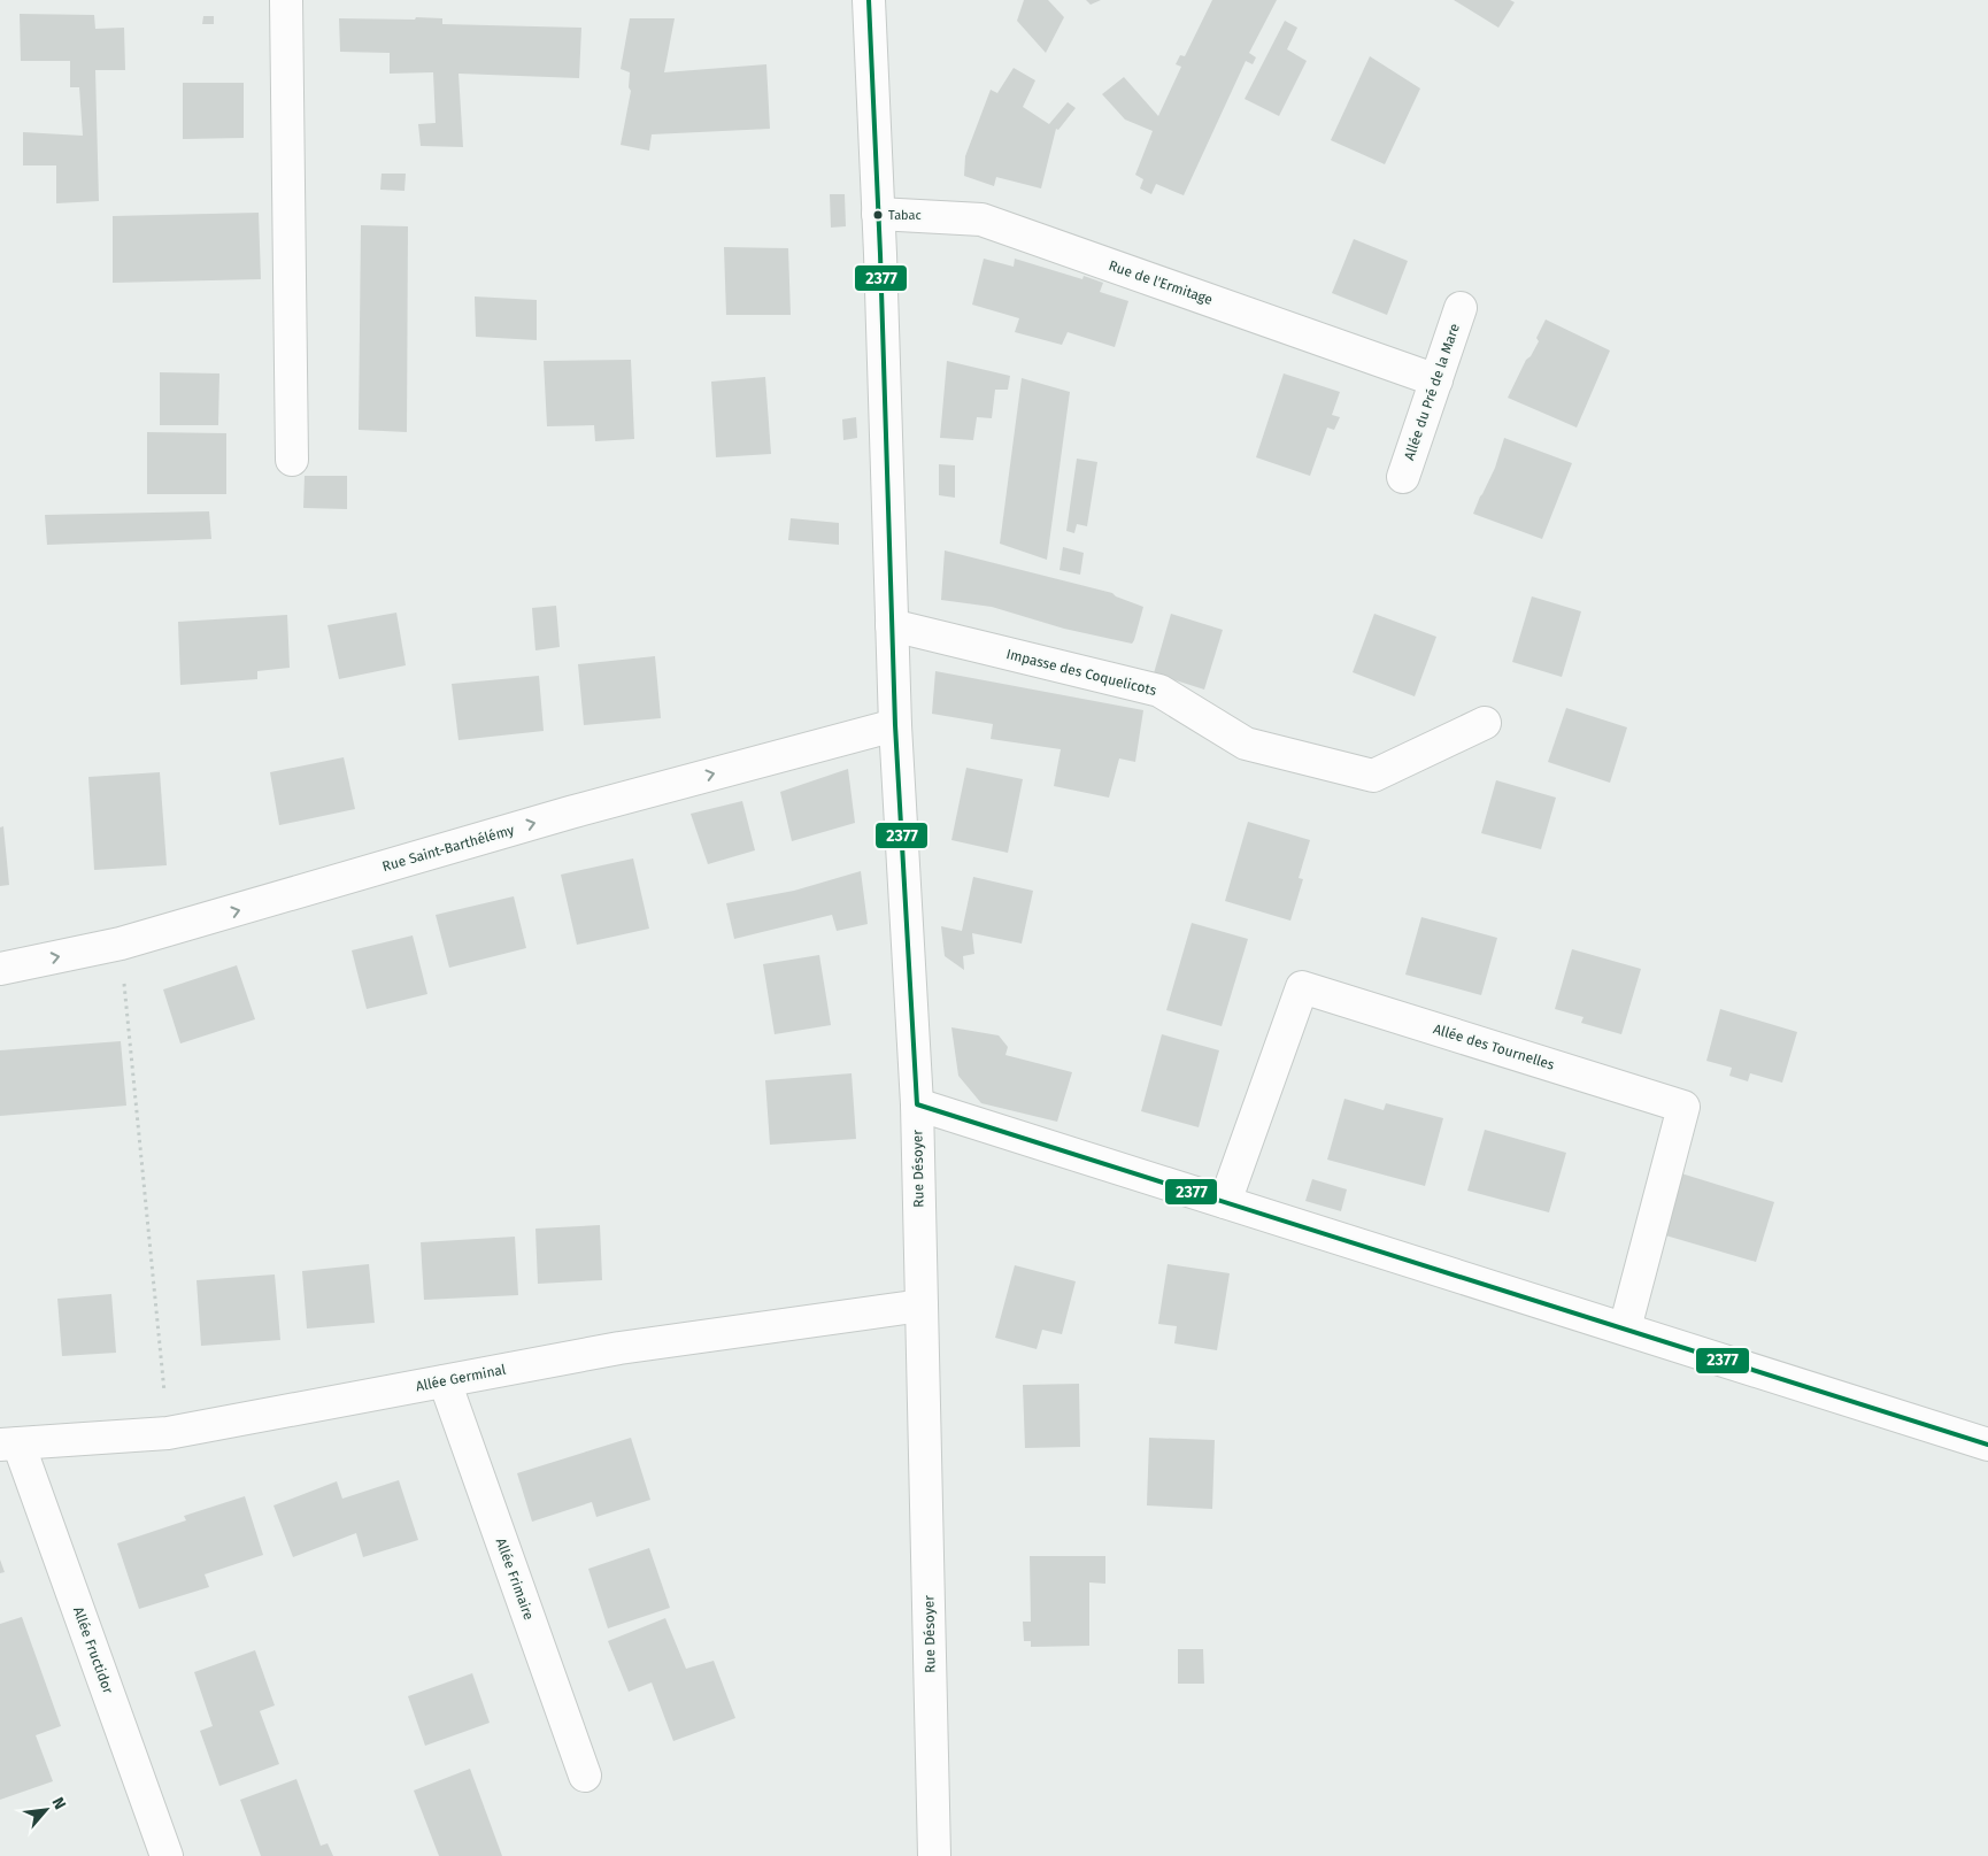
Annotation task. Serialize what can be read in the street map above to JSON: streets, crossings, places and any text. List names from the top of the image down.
{
  "streets": {
    "street": [
      "Rue de l'Ermitage",
      "Allée du Pré de la Mare",
      "Impasse des Coquelicots",
      "Rue Saint-Barthélémy",
      "Allée des Tournelles",
      "Rue Désoyer",
      "Allée Germinal",
      "Allée Frimaire",
      "Allée Fructidor"
    ]
  },
  "crossings": [
    ["Rue de l'Ermitage", "Allée du Pré de la Mare"],
    ["Rue de l'Ermitage", "Rue Désoyer"],
    ["Impasse des Coquelicots", "Rue Désoyer"],
    ["Rue Saint-Barthélémy", "Rue Désoyer"],
    ["Rue Désoyer", "Allée Germinal"],
    ["Allée Germinal", "Allée Frimaire"],
    ["Allée Germinal", "Allée Fructidor"]
  ],
  "one_way": ["Rue Saint-Barthélémy"],
  "places": ["Tabac"],
  "lines": ["transit line 2377"],
  "north": "top right"
}
